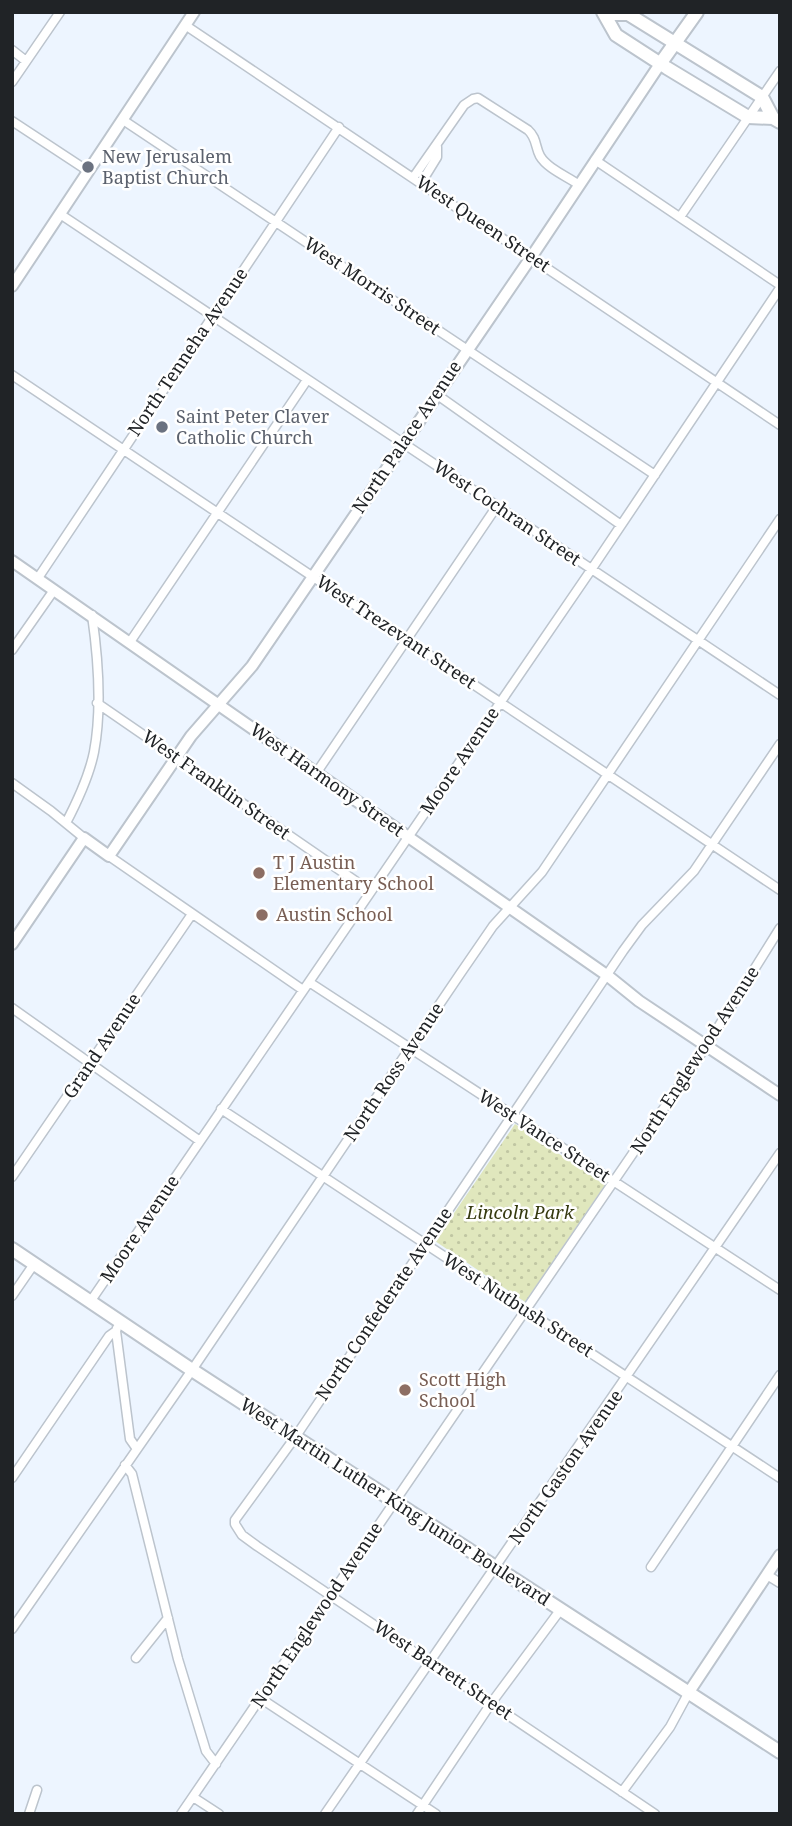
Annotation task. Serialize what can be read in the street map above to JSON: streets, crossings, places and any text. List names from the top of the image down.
{
  "streets": {
    "main road": ["North Palace Avenue", "West Martin Luther King Junior Boulevard"],
    "street": [
      "West Queen Street",
      "West Morris Street",
      "North Tenneha Avenue",
      "West Cochran Street",
      "West Trezevant Street",
      "Moore Avenue",
      "West Harmony Street",
      "West Franklin Street",
      "Grand Avenue",
      "North Englewood Avenue",
      "North Ross Avenue",
      "West Vance Street",
      "North Confederate Avenue",
      "West Nutbush Street",
      "North Gaston Avenue",
      "West Barrett Street"
    ]
  },
  "crossings": [
    ["West Queen Street", "North Tenneha Avenue"],
    ["West Queen Street", "North Palace Avenue"],
    ["West Queen Street", "Moore Avenue"],
    ["West Morris Street", "North Tenneha Avenue"],
    ["West Morris Street", "North Palace Avenue"],
    ["West Morris Street", "Moore Avenue"],
    ["North Tenneha Avenue", "West Cochran Street"],
    ["North Tenneha Avenue", "West Trezevant Street"],
    ["North Tenneha Avenue", "West Harmony Street"],
    ["North Palace Avenue", "West Cochran Street"],
    ["North Palace Avenue", "West Trezevant Street"],
    ["North Palace Avenue", "West Harmony Street"],
    ["North Palace Avenue", "West Franklin Street"],
    ["West Cochran Street", "Moore Avenue"],
    ["West Cochran Street", "North Ross Avenue"],
    ["West Trezevant Street", "Moore Avenue"],
    ["West Trezevant Street", "North Ross Avenue"],
    ["West Trezevant Street", "North Confederate Avenue"],
    ["Moore Avenue", "West Harmony Street"],
    ["Moore Avenue", "West Franklin Street"],
    ["Moore Avenue", "West Vance Street"],
    ["Moore Avenue", "West Nutbush Street"],
    ["Moore Avenue", "West Martin Luther King Junior Boulevard"],
    ["West Harmony Street", "North Englewood Avenue"],
    ["West Harmony Street", "North Ross Avenue"],
    ["West Harmony Street", "North Confederate Avenue"],
    ["North Englewood Avenue", "West Vance Street"],
    ["North Englewood Avenue", "West Nutbush Street"],
    ["North Englewood Avenue", "West Martin Luther King Junior Boulevard"],
    ["North Englewood Avenue", "West Barrett Street"],
    ["North Ross Avenue", "West Vance Street"],
    ["North Ross Avenue", "West Nutbush Street"],
    ["North Ross Avenue", "West Martin Luther King Junior Boulevard"],
    ["West Vance Street", "North Confederate Avenue"],
    ["West Vance Street", "North Gaston Avenue"],
    ["North Confederate Avenue", "West Nutbush Street"],
    ["North Confederate Avenue", "West Martin Luther King Junior Boulevard"],
    ["North Confederate Avenue", "West Barrett Street"],
    ["West Nutbush Street", "North Gaston Avenue"],
    ["North Gaston Avenue", "West Martin Luther King Junior Boulevard"],
    ["North Gaston Avenue", "West Barrett Street"]
  ],
  "parks": ["Lincoln Park"],
  "places": [
    "New Jerusalem Baptist Church",
    "Saint Peter Claver Catholic Church",
    "T J Austin Elementary School",
    "Austin School",
    "Scott High School"
  ]
}
